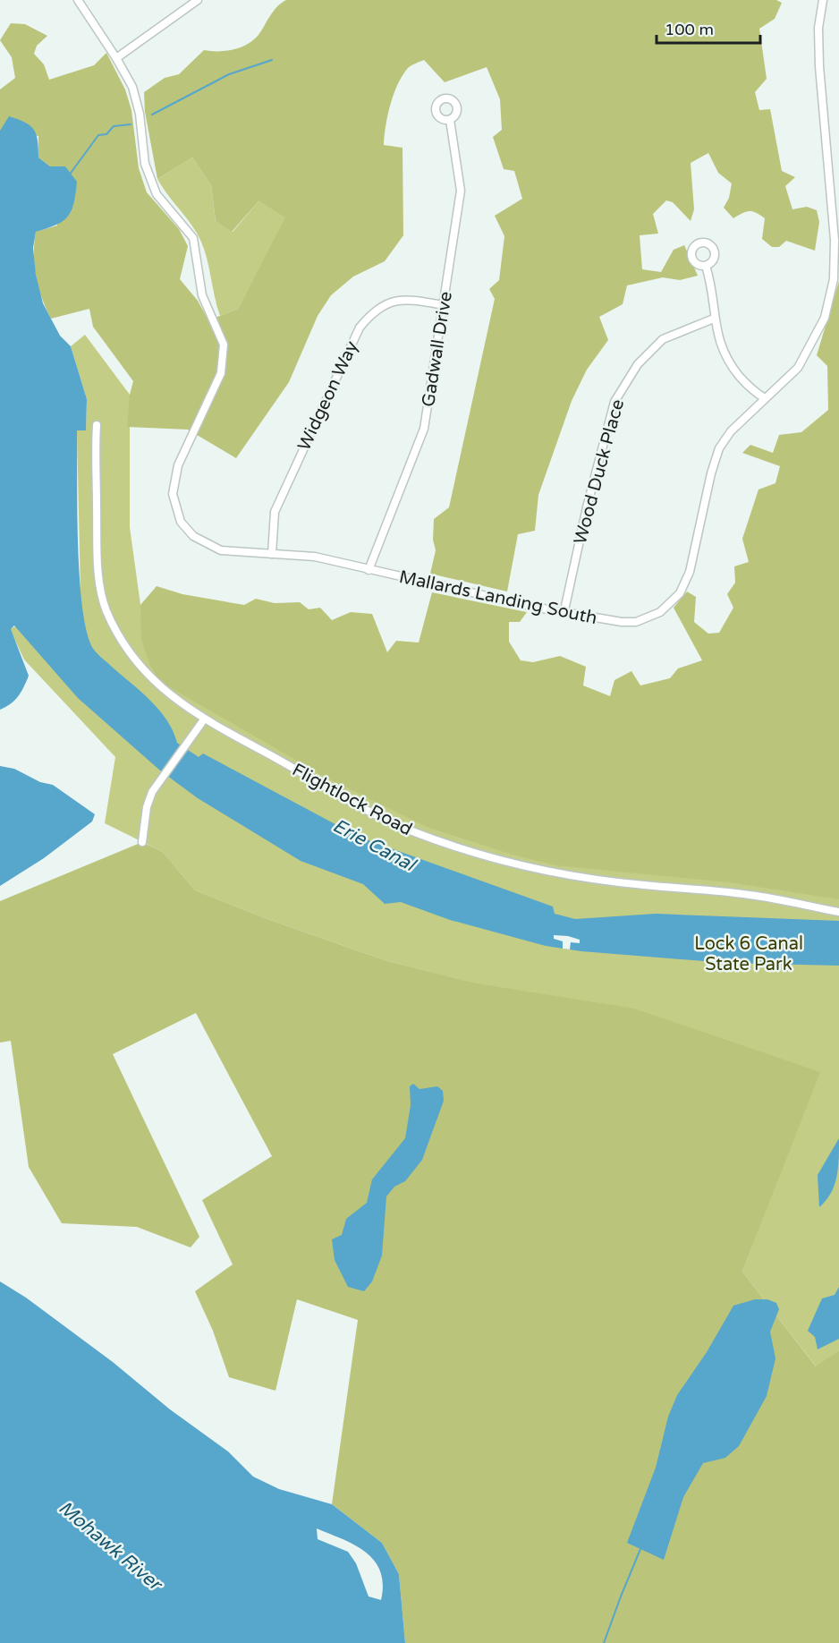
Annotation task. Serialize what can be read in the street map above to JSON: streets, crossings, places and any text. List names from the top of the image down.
{
  "streets": {
    "street": [
      "Gadwall Drive",
      "Widgeon Way",
      "Wood Duck Place",
      "Mallards Landing South",
      "Flightlock Road"
    ]
  },
  "crossings": [
    ["Gadwall Drive", "Widgeon Way"],
    ["Gadwall Drive", "Mallards Landing South"],
    ["Widgeon Way", "Mallards Landing South"],
    ["Wood Duck Place", "Mallards Landing South"]
  ],
  "water": ["Erie Canal", "Mohawk River"],
  "parks": ["Lock 6 Canal State Park"],
  "scale_bar": "100 m"
}
